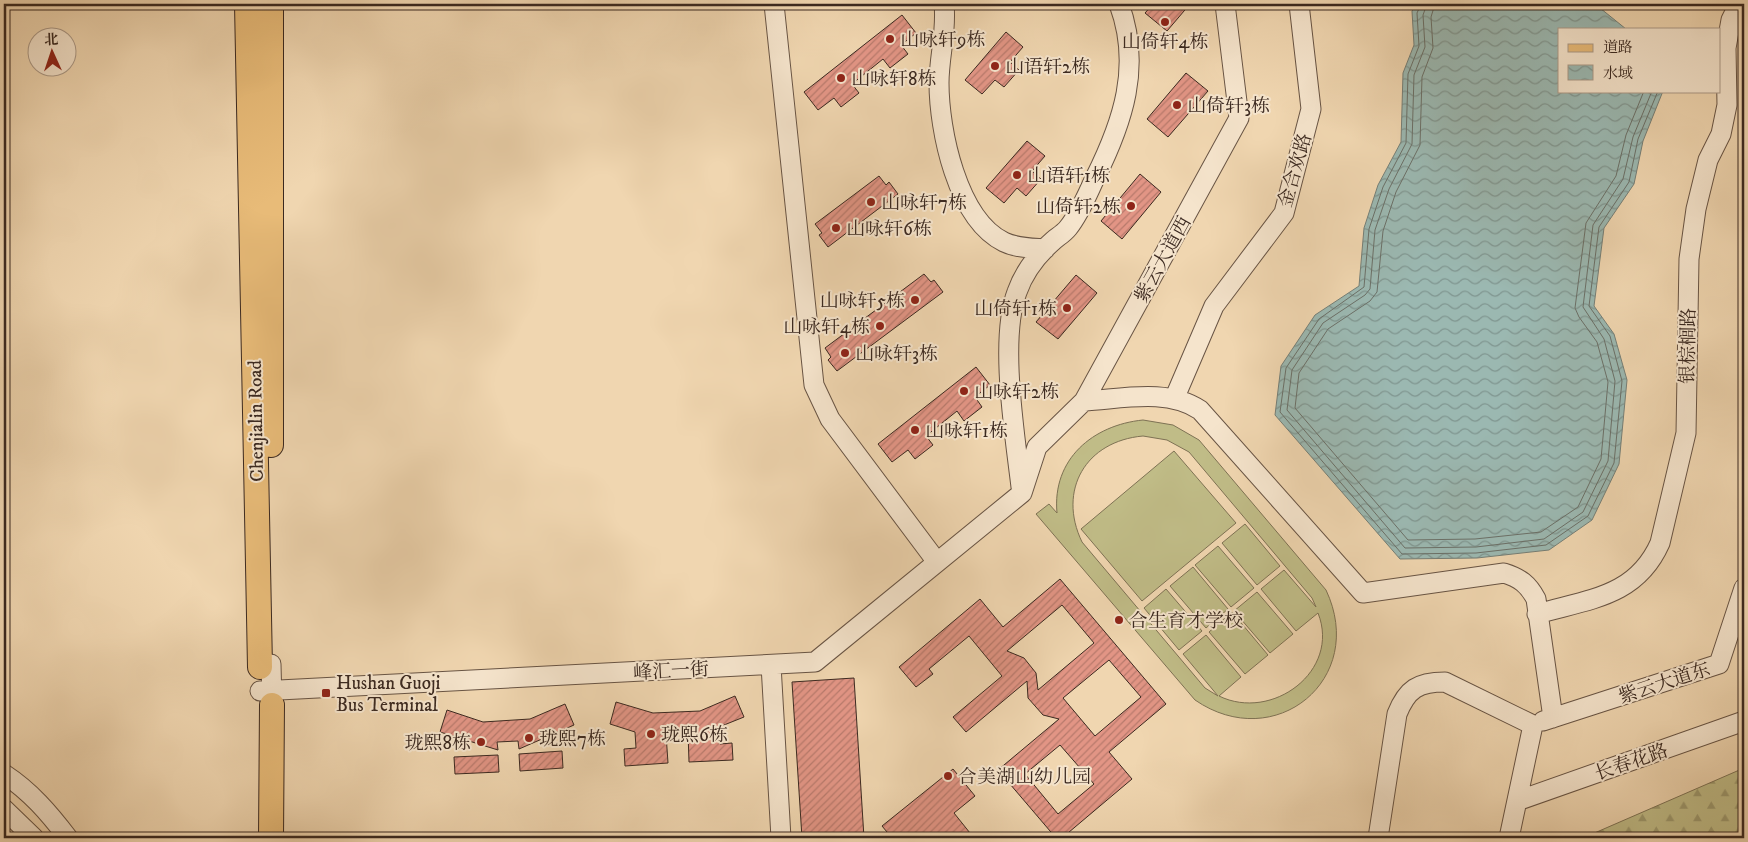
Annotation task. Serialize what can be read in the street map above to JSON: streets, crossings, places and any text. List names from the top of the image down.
{
  "streets": {
    "main road": ["Chenjialin Road"],
    "street": [
      "金合欢路",
      "紫云大道西",
      "银棕榈路",
      "峰汇一街",
      "紫云大道东",
      "长春花路"
    ]
  },
  "crossings": [
    ["紫云大道西", "峰汇一街"],
    ["Chenjialin Road", "峰汇一街"]
  ],
  "places": {
    "other": [
      "山倚轩4栋",
      "山咏轩9栋",
      "山语轩2栋",
      "山咏轩8栋",
      "山倚轩3栋",
      "山语轩1栋",
      "山咏轩7栋",
      "山倚轩2栋",
      "山咏轩6栋",
      "山咏轩5栋",
      "山倚轩1栋",
      "山咏轩4栋",
      "山咏轩3栋",
      "山咏轩2栋",
      "山咏轩1栋",
      "合生育才学校",
      "珑熙6栋",
      "珑熙7栋",
      "珑熙8栋",
      "合美湖山幼儿园"
    ],
    "transit": ["Hushan Guoji Bus Terminal"]
  },
  "legend": ["道路", "水域"],
  "north": "top"
}
